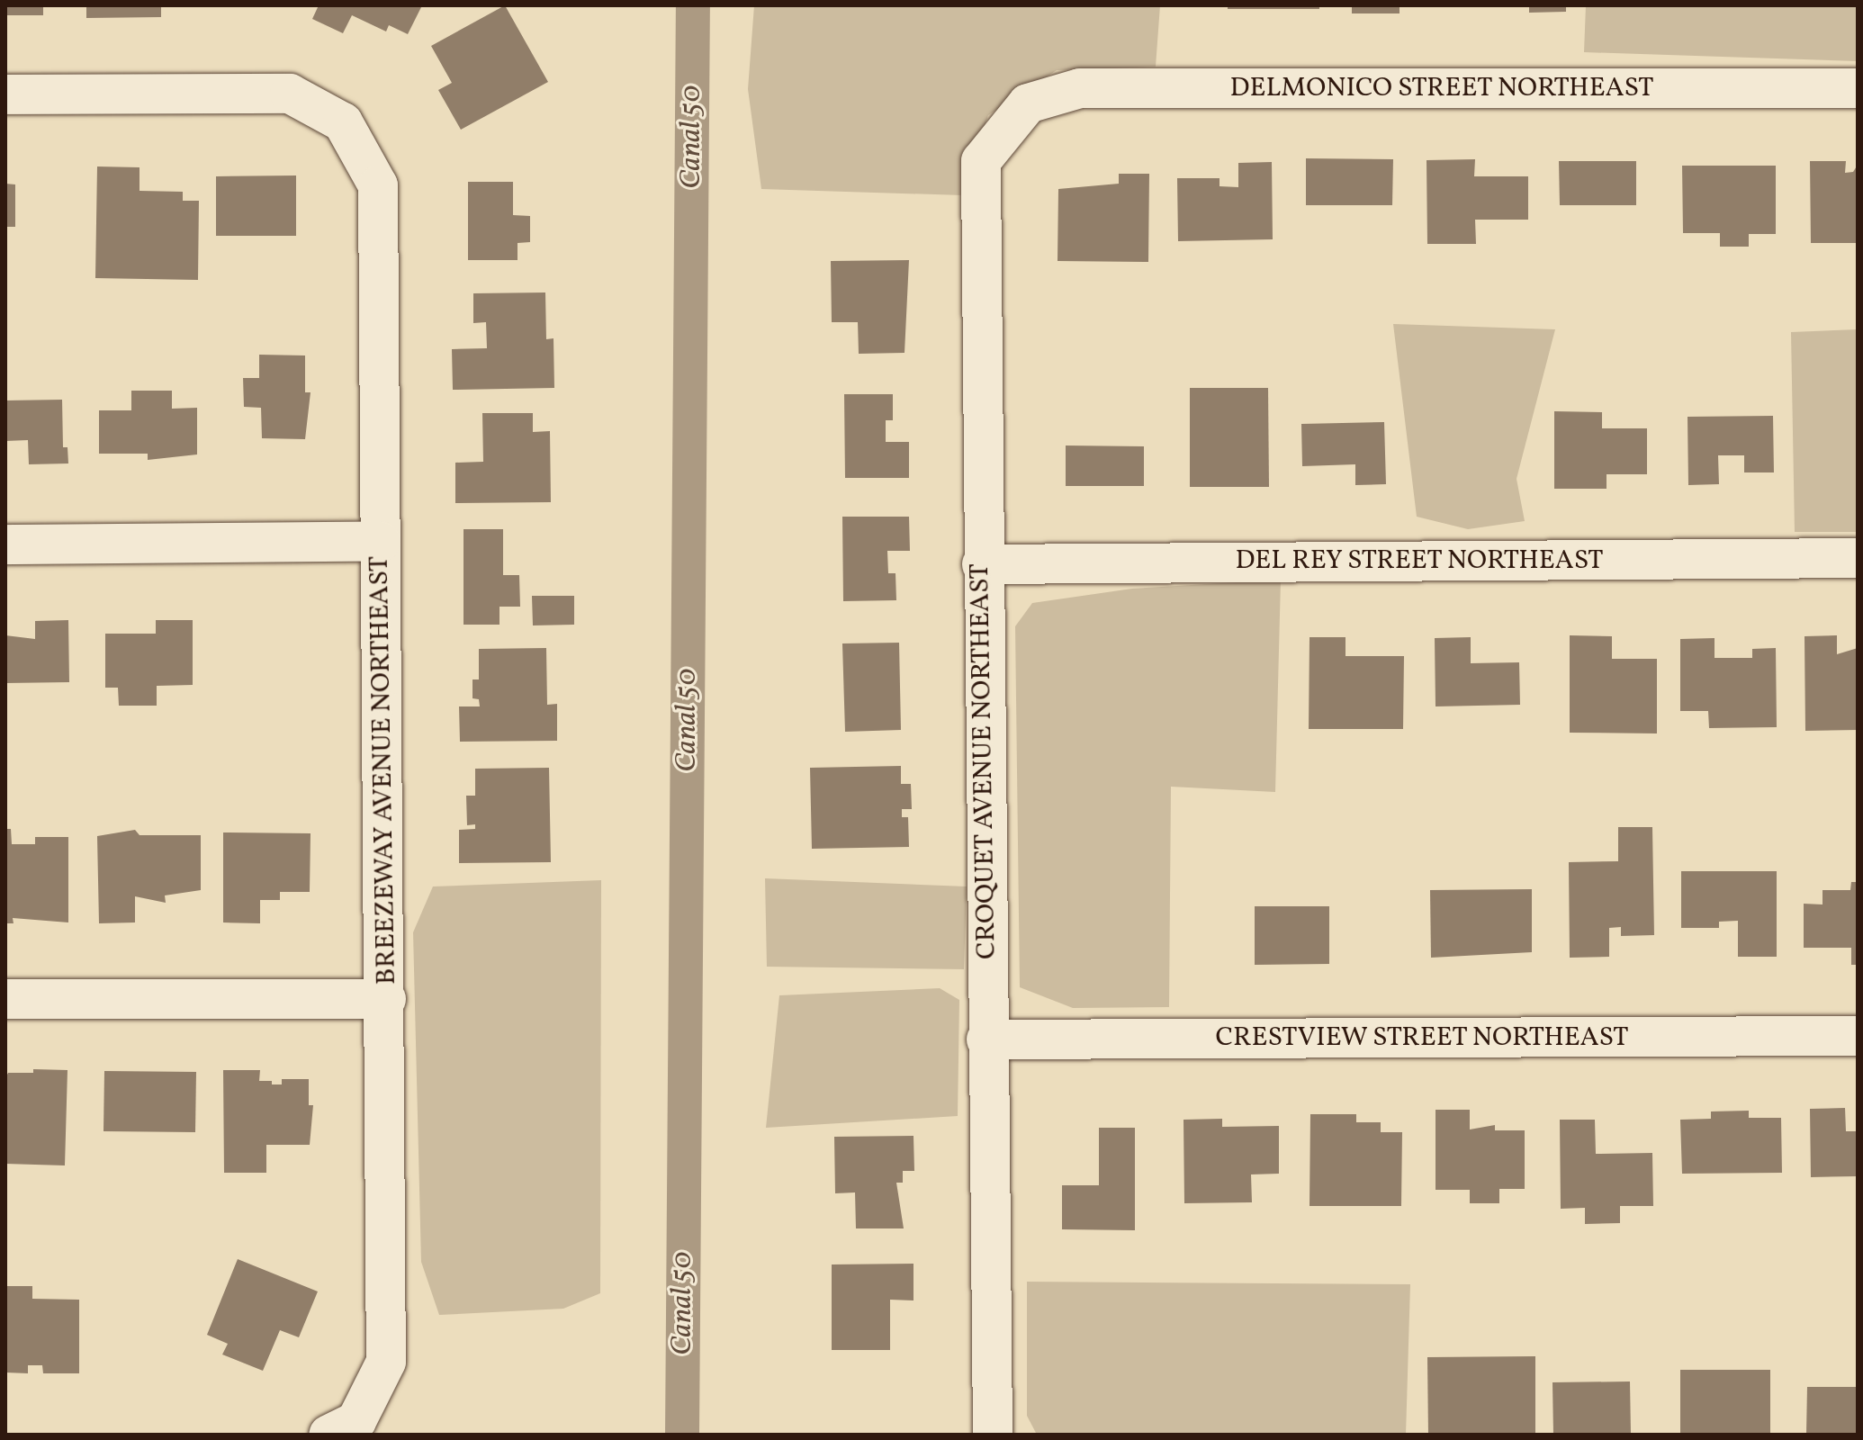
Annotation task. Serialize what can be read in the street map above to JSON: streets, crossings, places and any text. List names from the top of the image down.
{
  "streets": {
    "street": [
      "DELMONICO STREET NORTHEAST",
      "DEL REY STREET NORTHEAST",
      "CROQUET AVENUE NORTHEAST",
      "BREEZEWAY AVENUE NORTHEAST",
      "CRESTVIEW STREET NORTHEAST"
    ]
  },
  "crossings": [
    ["DELMONICO STREET NORTHEAST", "CROQUET AVENUE NORTHEAST"],
    ["DEL REY STREET NORTHEAST", "CROQUET AVENUE NORTHEAST"],
    ["CROQUET AVENUE NORTHEAST", "CRESTVIEW STREET NORTHEAST"]
  ],
  "water": ["Canal 50"]
}
